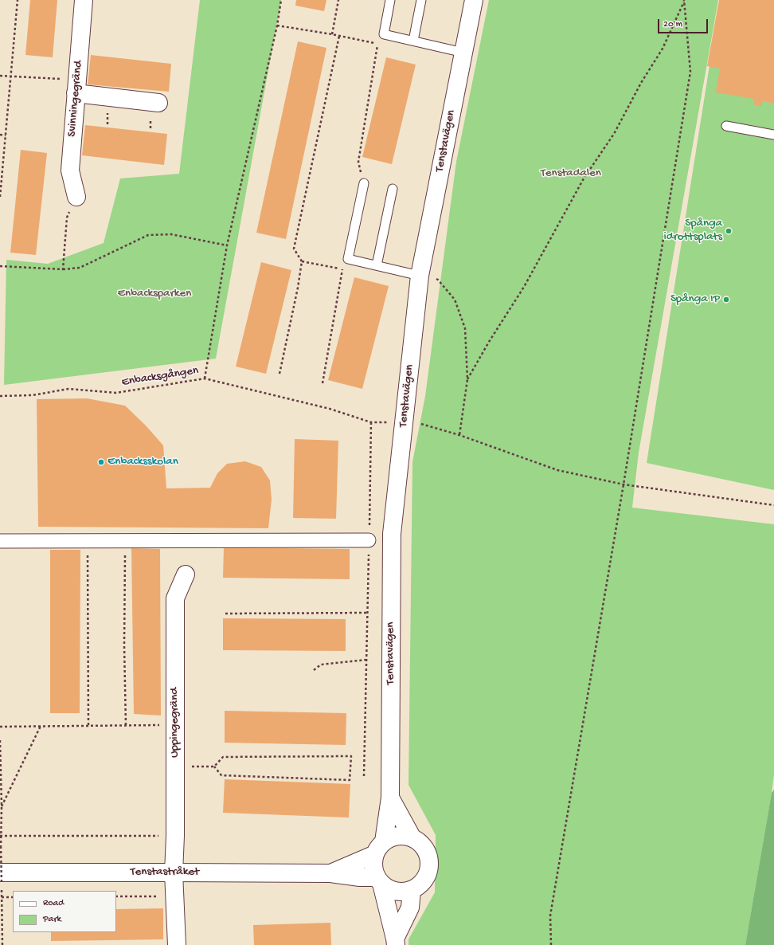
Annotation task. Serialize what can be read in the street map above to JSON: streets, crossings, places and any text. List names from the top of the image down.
{
  "streets": {
    "street": [
      "Svinningegränd",
      "Tenstavägen",
      "Uppingegränd",
      "Tenstastråket"
    ],
    "path": ["Enbacksgången"]
  },
  "crossings": [
    ["Tenstavägen", "Tenstastråket"],
    ["Uppingegränd", "Tenstastråket"]
  ],
  "parks": ["Tenstadalen", "Enbacksparken"],
  "places": ["Spånga idrottsplats", "Spånga IP", "Enbacksskolan"],
  "legend": ["Road", "Park"],
  "scale_bar": "20 m"
}
